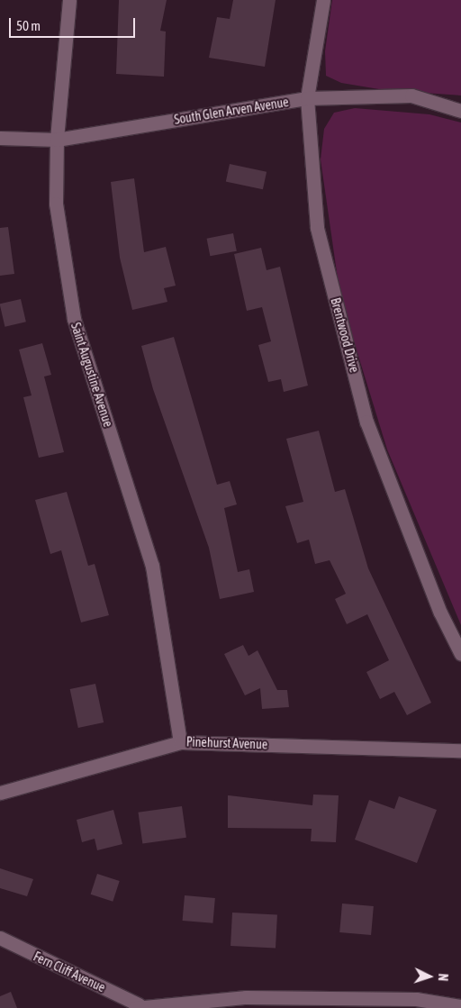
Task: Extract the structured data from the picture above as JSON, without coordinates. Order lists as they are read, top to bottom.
{
  "streets": {
    "street": [
      "South Glen Arven Avenue",
      "Brentwood Drive",
      "Saint Augustine Avenue",
      "Pinehurst Avenue",
      "Fern Cliff Avenue"
    ]
  },
  "crossings": [
    ["South Glen Arven Avenue", "Brentwood Drive"],
    ["South Glen Arven Avenue", "Saint Augustine Avenue"],
    ["Saint Augustine Avenue", "Pinehurst Avenue"]
  ],
  "scale_bar": "50 m",
  "north": "right"
}
